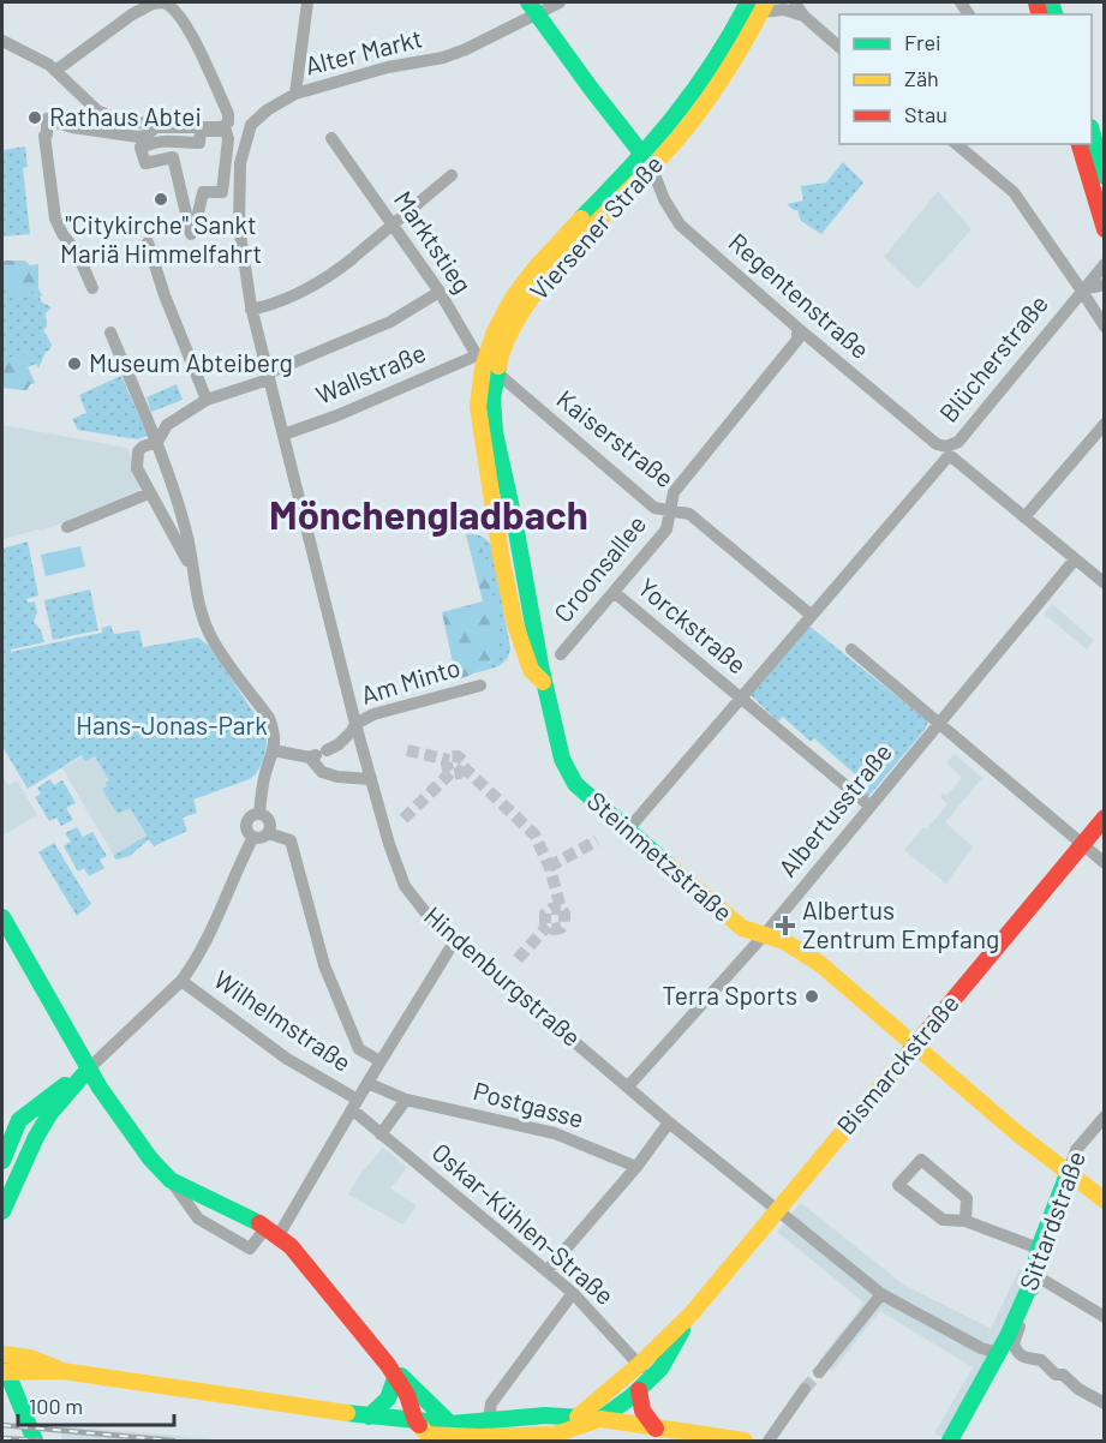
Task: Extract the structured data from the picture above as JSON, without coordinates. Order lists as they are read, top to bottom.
{
  "streets": {
    "main road": [
      "Viersener Straße",
      "Steinmetzstraße",
      "Bismarckstraße",
      "Sittardstraße"
    ],
    "street": [
      "Alter Markt",
      "Marktstieg",
      "Regentenstraße",
      "Blücherstraße",
      "Wallstraße",
      "Kaiserstraße",
      "Croonsallee",
      "Yorckstraße",
      "Am Minto",
      "Albertusstraße",
      "Hindenburgstraße",
      "Wilhelmstraße",
      "Postgasse",
      "Oskar-Kühlen-Straße"
    ]
  },
  "crossings": [
    ["Alter Markt", "Hindenburgstraße"],
    ["Viersener Straße", "Marktstieg"],
    ["Viersener Straße", "Regentenstraße"],
    ["Viersener Straße", "Wallstraße"],
    ["Viersener Straße", "Kaiserstraße"],
    ["Viersener Straße", "Steinmetzstraße"],
    ["Marktstieg", "Wallstraße"],
    ["Marktstieg", "Kaiserstraße"],
    ["Regentenstraße", "Blücherstraße"],
    ["Regentenstraße", "Croonsallee"],
    ["Wallstraße", "Hindenburgstraße"],
    ["Kaiserstraße", "Croonsallee"],
    ["Croonsallee", "Yorckstraße"],
    ["Yorckstraße", "Albertusstraße"],
    ["Am Minto", "Hindenburgstraße"],
    ["Albertusstraße", "Steinmetzstraße"],
    ["Albertusstraße", "Hindenburgstraße"],
    ["Steinmetzstraße", "Bismarckstraße"],
    ["Steinmetzstraße", "Sittardstraße"],
    ["Hindenburgstraße", "Bismarckstraße"],
    ["Hindenburgstraße", "Sittardstraße"],
    ["Wilhelmstraße", "Oskar-Kühlen-Straße"],
    ["Bismarckstraße", "Oskar-Kühlen-Straße"]
  ],
  "districts": ["Mönchengladbach"],
  "parks": ["Hans-Jonas-Park"],
  "places": {
    "other": [
      "Rathaus Abtei",
      "\"Citykirche\" Sankt Mariä Himmelfahrt",
      "Museum Abteiberg",
      "Terra Sports"
    ],
    "health": ["Albertus Zentrum Empfang"]
  },
  "legend": ["Frei", "Zäh", "Stau"],
  "scale_bar": "100 m"
}
